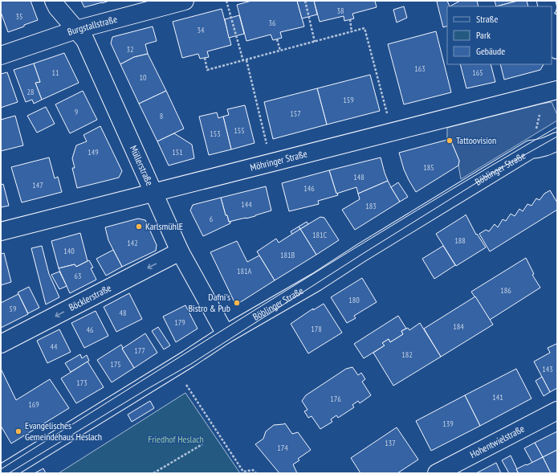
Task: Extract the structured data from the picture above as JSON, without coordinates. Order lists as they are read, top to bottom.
{
  "streets": {
    "street": [
      "Burgstallstraße",
      "Möhringer Straße",
      "Müllerstraße",
      "Böblinger Straße",
      "Böcklerstraße",
      "Hohentwielstraße"
    ]
  },
  "crossings": [
    ["Burgstallstraße", "Müllerstraße"],
    ["Möhringer Straße", "Müllerstraße"],
    ["Müllerstraße", "Böblinger Straße"],
    ["Müllerstraße", "Böcklerstraße"]
  ],
  "one_way": ["Böcklerstraße"],
  "parks": ["Friedhof Heslach"],
  "places": [
    "Tattoovision",
    "KarlsmühlE",
    "Dafni's Bistro & Pub",
    "Evangelisches Gemeindehaus Heslach"
  ],
  "house_numbers": [
    "38",
    "35",
    "36",
    "34",
    "32",
    "163",
    "11",
    "165",
    "10",
    "28",
    "159",
    "9",
    "157",
    "8",
    "155",
    "153",
    "149",
    "151",
    "185",
    "148",
    "147",
    "146",
    "144",
    "183",
    "6",
    "181C",
    "188",
    "142",
    "140",
    "181B",
    "181A",
    "63",
    "186",
    "180",
    "59",
    "48",
    "179",
    "184",
    "178",
    "46",
    "44",
    "177",
    "182",
    "175",
    "143",
    "173",
    "141",
    "176",
    "169",
    "139",
    "137",
    "174"
  ],
  "legend": ["Straße", "Park", "Gebäude"]
}
